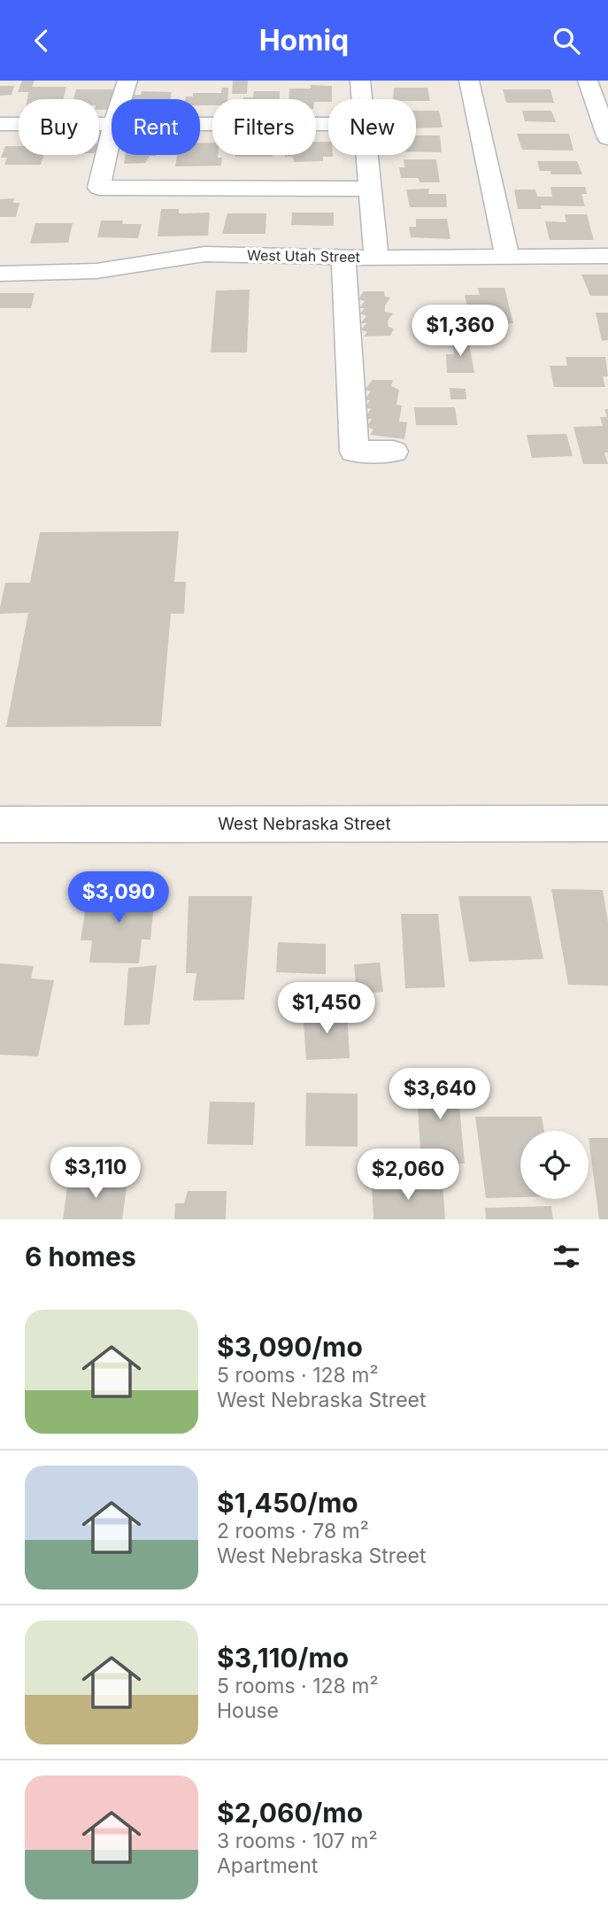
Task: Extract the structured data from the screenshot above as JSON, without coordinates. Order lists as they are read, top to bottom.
{
  "streets": {
    "street": ["West Utah Street", "West Nebraska Street"]
  },
  "page": {
    "header": "Homiq",
    "chip": [
      "Buy",
      "Rent",
      "Filters",
      "New"
    ],
    "price": [
      "$1,360",
      "$3,090",
      "$1,450",
      "$3,640",
      "$3,110",
      "$2,060"
    ],
    "heading": "6 homes",
    "list": [
      {
        "name": "$3,090/mo",
        "note": "5 rooms · 128 m² · West Nebraska Street"
      },
      {
        "name": "$1,450/mo",
        "note": "2 rooms · 78 m² · West Nebraska Street"
      },
      {
        "name": "$3,110/mo",
        "note": "5 rooms · 128 m² · House"
      },
      {
        "name": "$2,060/mo",
        "note": "3 rooms · 107 m² · Apartment"
      }
    ]
  }
}
